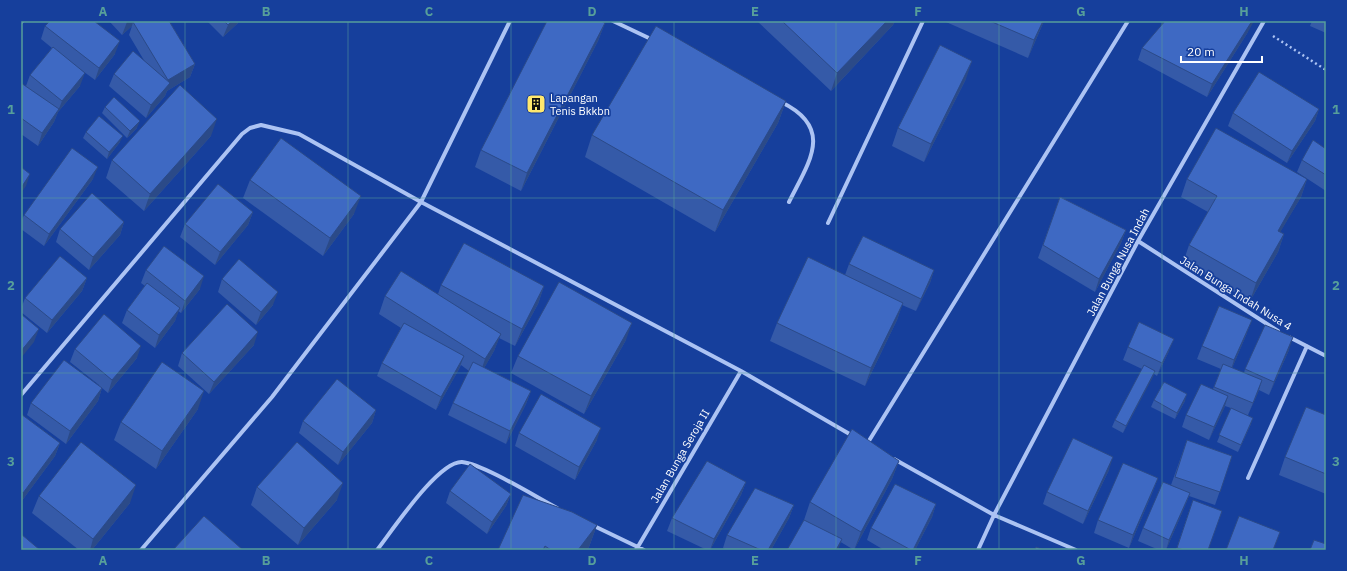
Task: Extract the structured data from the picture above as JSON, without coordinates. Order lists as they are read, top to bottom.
{
  "streets": {
    "street": ["Jalan Bunga Nusa Indah", "Jalan Bunga Indah Nusa 4", "Jalan Bunga Seroja II"]
  },
  "crossings": [
    ["Jalan Bunga Nusa Indah", "Jalan Bunga Indah Nusa 4"]
  ],
  "places": {
    "building": ["Lapangan Tenis Bkkbn"]
  },
  "scale_bar": "20 m",
  "grid": {
    "columns": [
      "A",
      "B",
      "C",
      "D",
      "E",
      "F",
      "G",
      "H"
    ],
    "rows": ["1", "2", "3"]
  }
}
